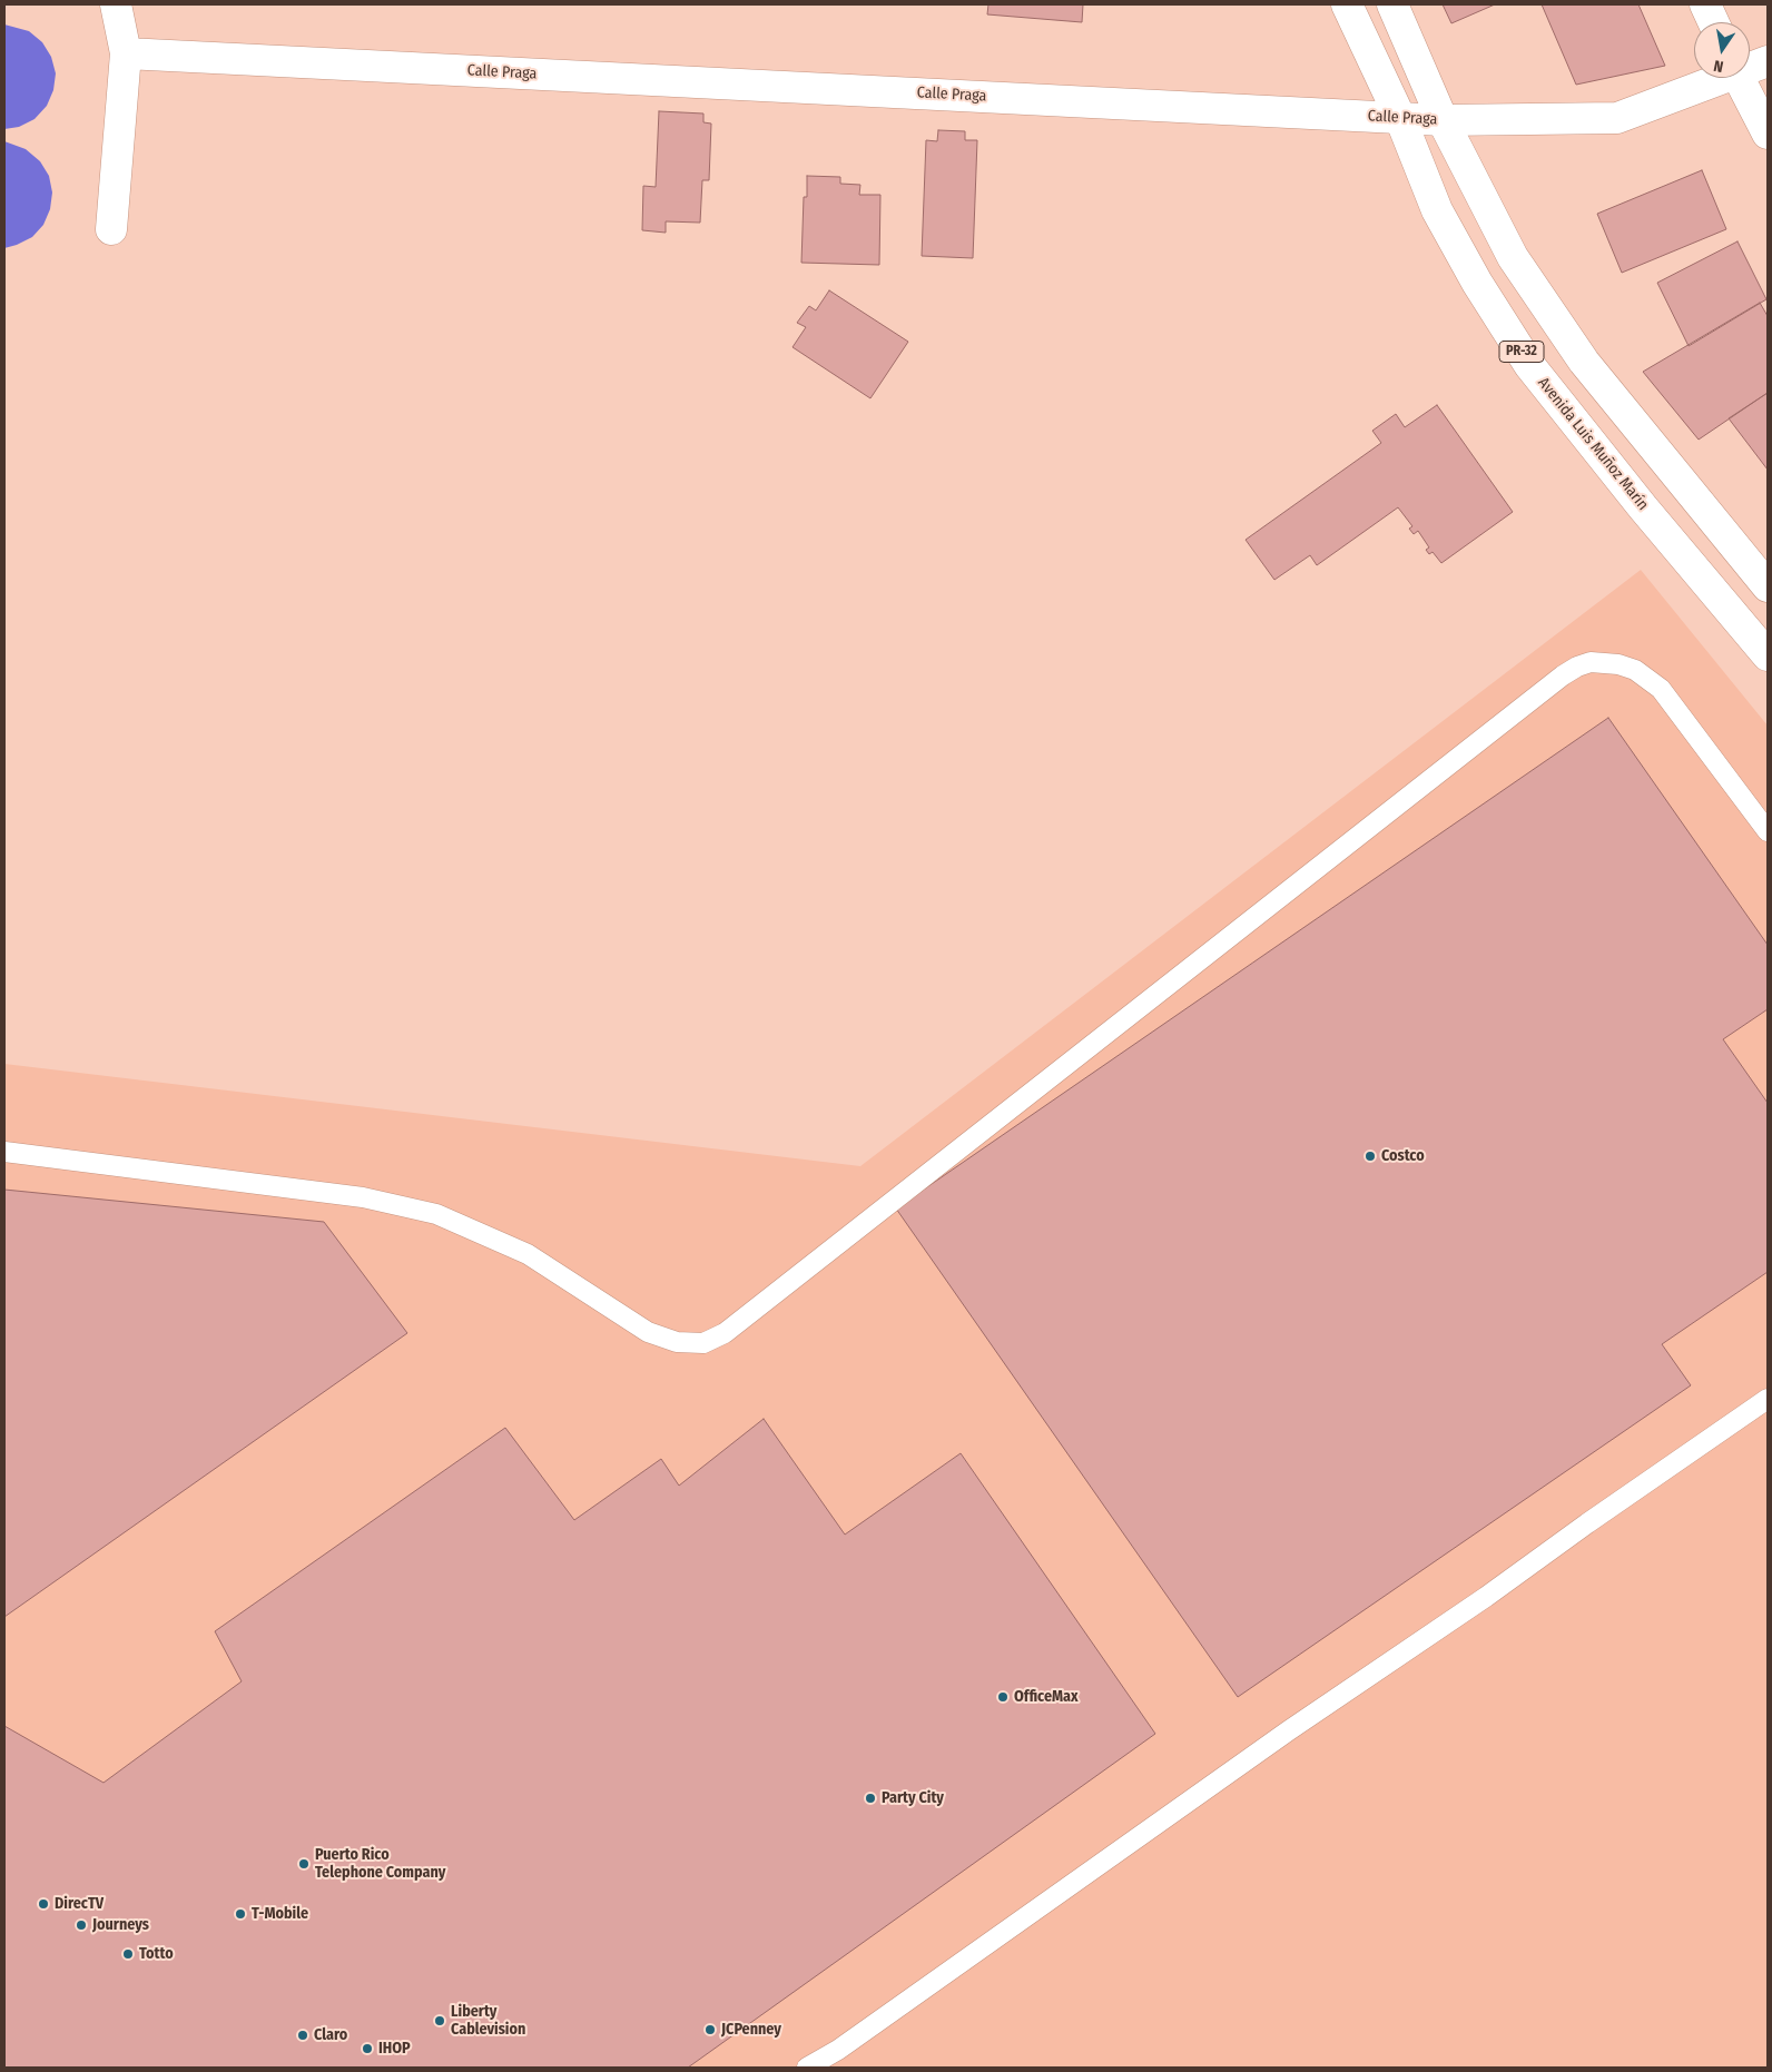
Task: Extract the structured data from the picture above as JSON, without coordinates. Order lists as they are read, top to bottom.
{
  "streets": {
    "street": ["Calle Praga", "PR-32", "Avenida Luis Muñoz Marín"]
  },
  "crossings": [
    ["Calle Praga", "PR-32"],
    ["Calle Praga", "Avenida Luis Muñoz Marín"]
  ],
  "places": [
    "Costco",
    "OfficeMax",
    "Party City",
    "Puerto Rico Telephone Company",
    "DirecTV",
    "T-Mobile",
    "Journeys",
    "Totto",
    "Liberty Cablevision",
    "JCPenney",
    "Claro",
    "IHOP"
  ],
  "north": "bottom"
}
